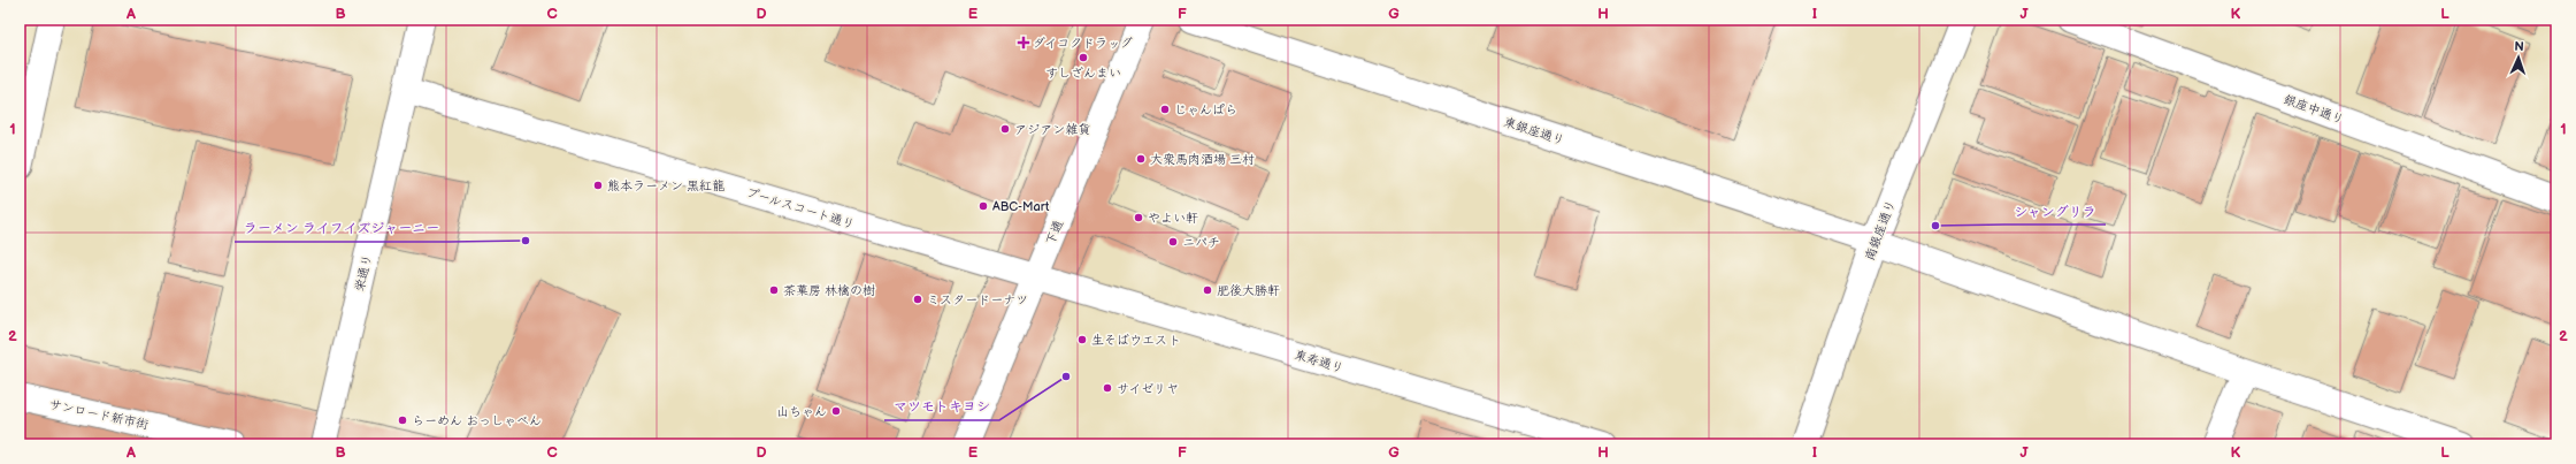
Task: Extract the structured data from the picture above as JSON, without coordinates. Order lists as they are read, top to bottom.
{
  "streets": {
    "street": [
      "銀座中通り",
      "東銀座通り",
      "プールスコート通り",
      "南銀座通り",
      "下通",
      "栄通り",
      "東寿通り",
      "サンロード新市街"
    ]
  },
  "crossings": [
    ["東銀座通り", "南銀座通り"],
    ["プールスコート通り", "下通"],
    ["プールスコート通り", "栄通り"],
    ["プールスコート通り", "東寿通り"],
    ["下通", "東寿通り"]
  ],
  "places": {
    "health": ["ダイコクドラッグ"],
    "other": [
      "すしざんまい",
      "じゃんぱら",
      "アジアン雑貨",
      "大衆馬肉酒場 三村",
      "熊本ラーメン 黒紅龍",
      "ABC-Mart",
      "やよい軒",
      "シャングリラ",
      "ラーメン ライフイズジャーニー",
      "ニパチ",
      "茶菓房 林檎の樹",
      "肥後大勝軒",
      "ミスタードーナツ",
      "生そばウエスト",
      "マツモトキヨシ",
      "サイゼリヤ",
      "山ちゃん",
      "らーめん おっしゃべん"
    ]
  },
  "north": "top",
  "grid": {
    "columns": [
      "A",
      "B",
      "C",
      "D",
      "E",
      "F",
      "G",
      "H",
      "I",
      "J",
      "K",
      "L"
    ],
    "rows": ["1", "2"]
  }
}
